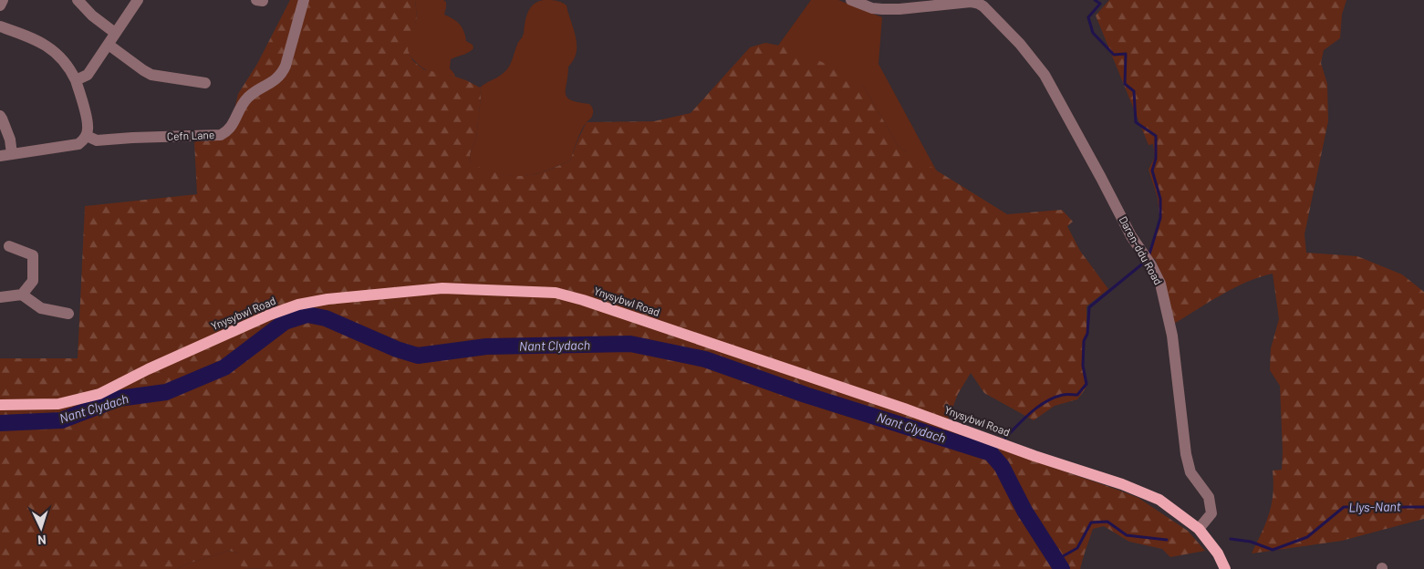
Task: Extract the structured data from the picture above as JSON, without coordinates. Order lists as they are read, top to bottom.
{
  "streets": {
    "main road": ["Ynysybwl Road"],
    "street": ["Cefn Lane", "Daren-ddu Road"]
  },
  "crossings": [
    ["Daren-ddu Road", "Ynysybwl Road"]
  ],
  "water": ["Nant Clydach", "Llys-Nant"],
  "north": "bottom"
}
